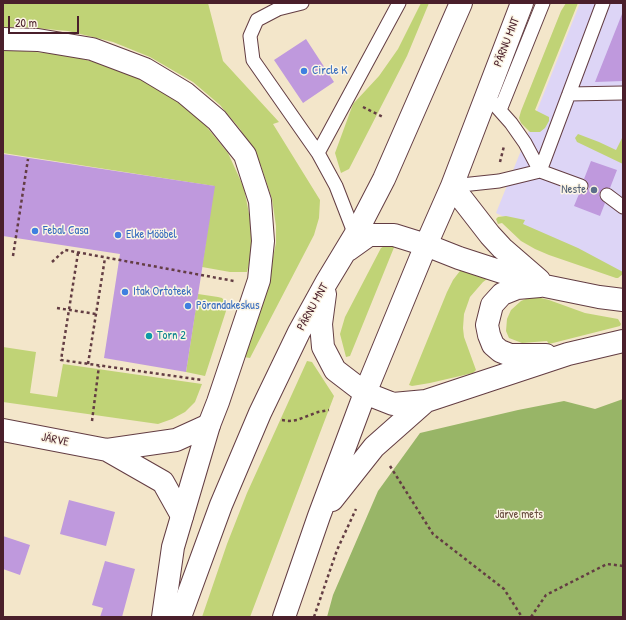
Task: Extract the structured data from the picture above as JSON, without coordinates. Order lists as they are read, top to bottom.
{
  "streets": {
    "main road": ["PÄRNU MNT", "JÄRVE"]
  },
  "parks": ["Järve mets"],
  "places": [
    "Circle K",
    "Neste",
    "Febal Casa",
    "Elke Mööbel",
    "Itak Ortoteek",
    "Põrandakeskus",
    "Torn 2"
  ],
  "scale_bar": "20 m"
}
